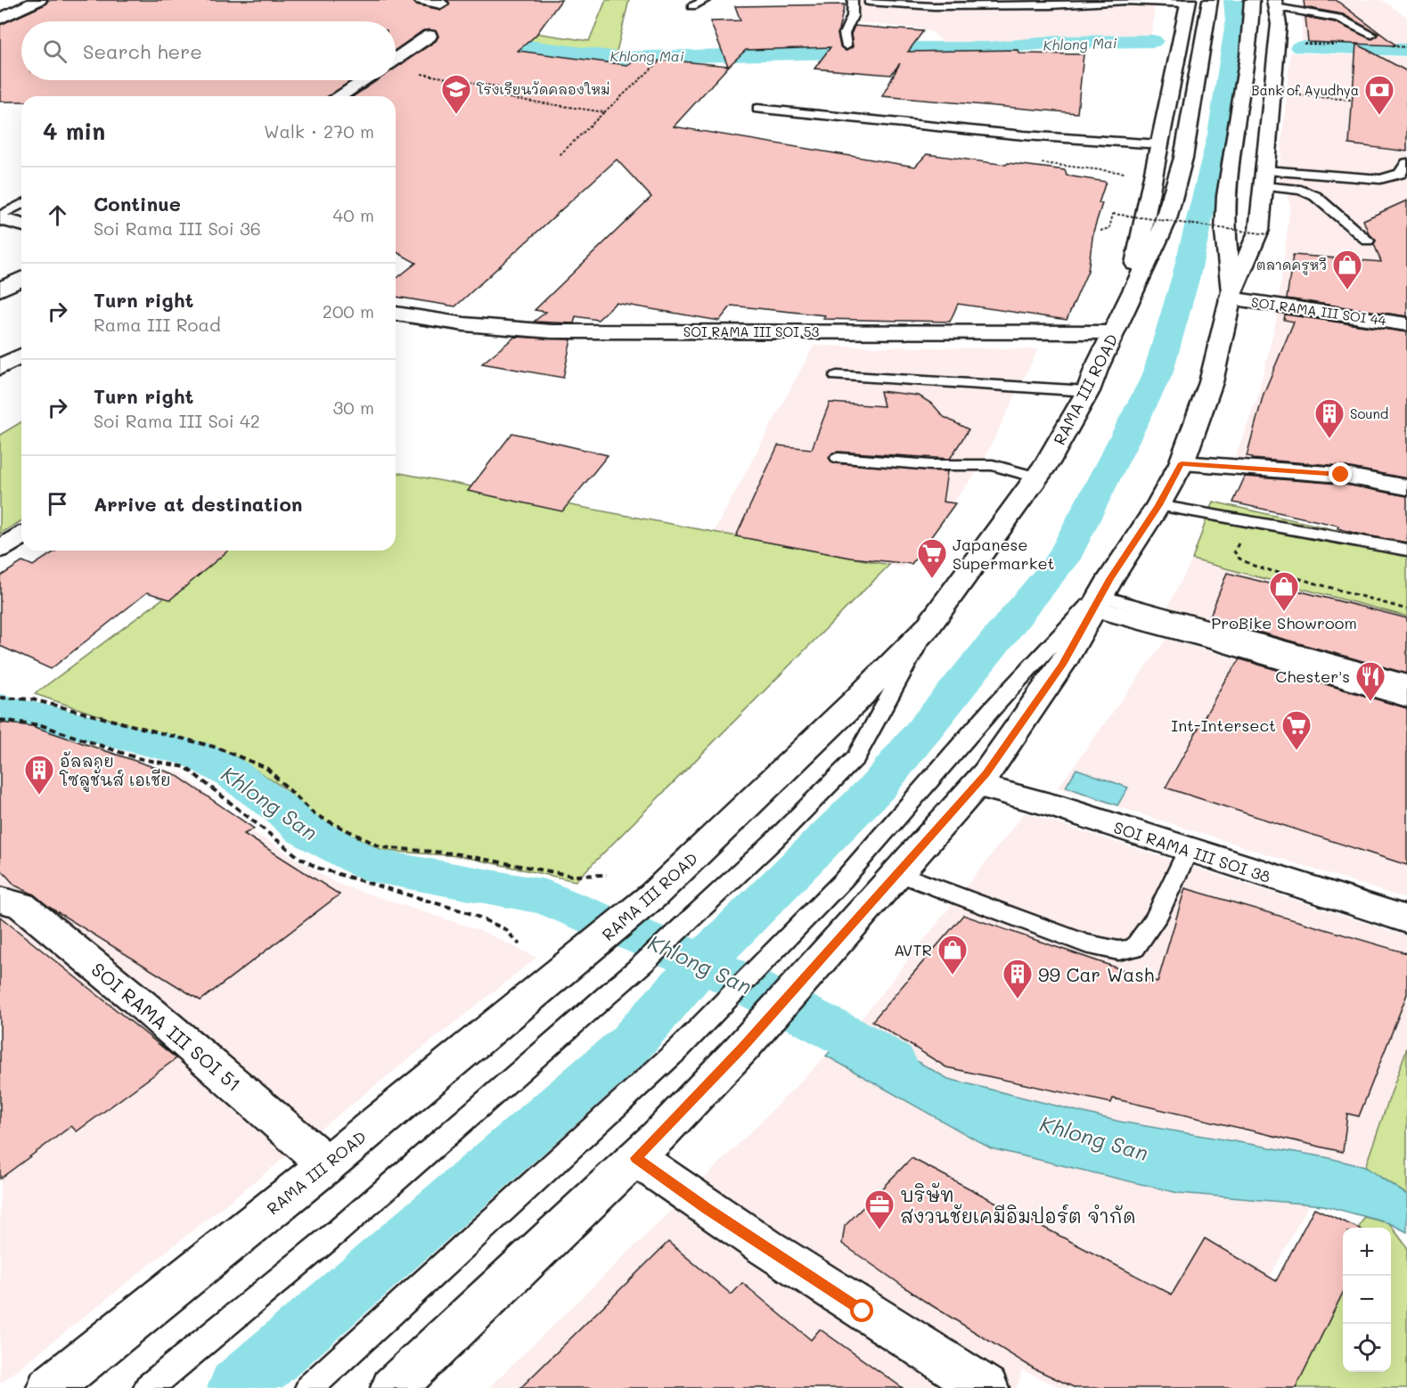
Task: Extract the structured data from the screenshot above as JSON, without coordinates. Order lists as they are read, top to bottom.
{
  "streets": {
    "main road": [
      "SOI RAMA III SOI 44",
      "SOI RAMA III SOI 53",
      "RAMA III ROAD",
      "SOI RAMA III SOI 38",
      "SOI RAMA III SOI 51"
    ]
  },
  "crossings": [
    ["SOI RAMA III SOI 53", "RAMA III ROAD"],
    ["RAMA III ROAD", "SOI RAMA III SOI 51"]
  ],
  "water": ["Khlong Mai", "Khlong San"],
  "places": {
    "school or university": ["โรงเรียนวัดคลองใหม่"],
    "bank": ["Bank of Ayudhya"],
    "shop": ["ตลาดครูหวี", "ProBike Showroom", "AVTR"],
    "building": ["Sound", "อัลลอย โซลูชั่นส์ เอเชีย", "99 Car Wash"],
    "supermarket": ["Japanese Supermarket", "Int-Intersect"],
    "restaurant": ["Chester's"],
    "office": ["บริษัท สงวนชัยเคมีอิมปอร์ต จำกัด"]
  },
  "page": {
    "search": "Search here",
    "heading": ["4 min", "Walk · 270 m"],
    "list": [
      ["Continue", "Soi Rama III Soi 36", "40 m"],
      ["Turn right", "Rama III Road", "200 m"],
      ["Turn right", "Soi Rama III Soi 42", "30 m"],
      "Arrive at destination"
    ],
    "map_buttons": ["+", "−"]
  }
}
